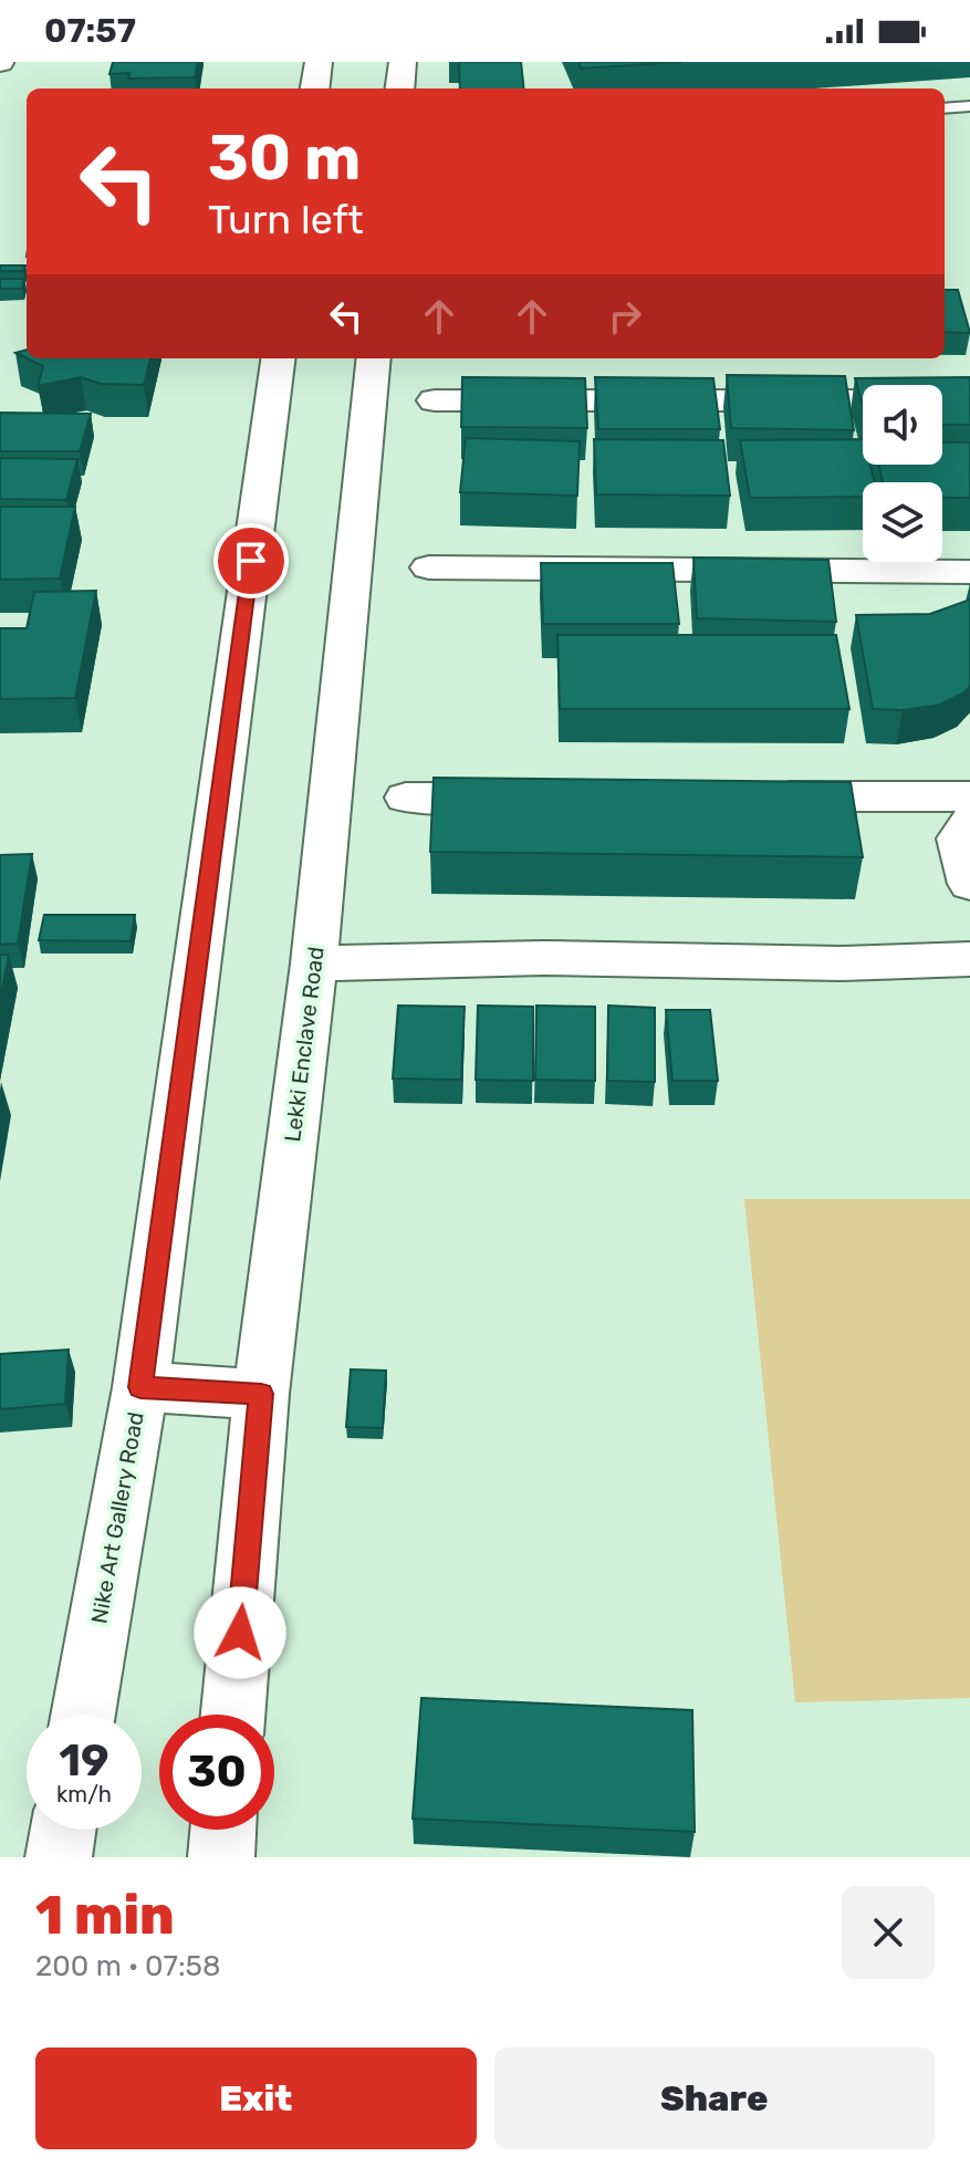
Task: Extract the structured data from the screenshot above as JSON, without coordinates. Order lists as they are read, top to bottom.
{
  "streets": {
    "street": ["Lekki Enclave Road", "Nike Art Gallery Road"]
  },
  "page": {
    "status": "07:57",
    "turn": ["30 m", "Turn left"],
    "speed": "19 km/h",
    "limit": "30",
    "heading": ["1 min", "200 m · 07:58"],
    "buttons": ["Exit", "Share"]
  }
}
